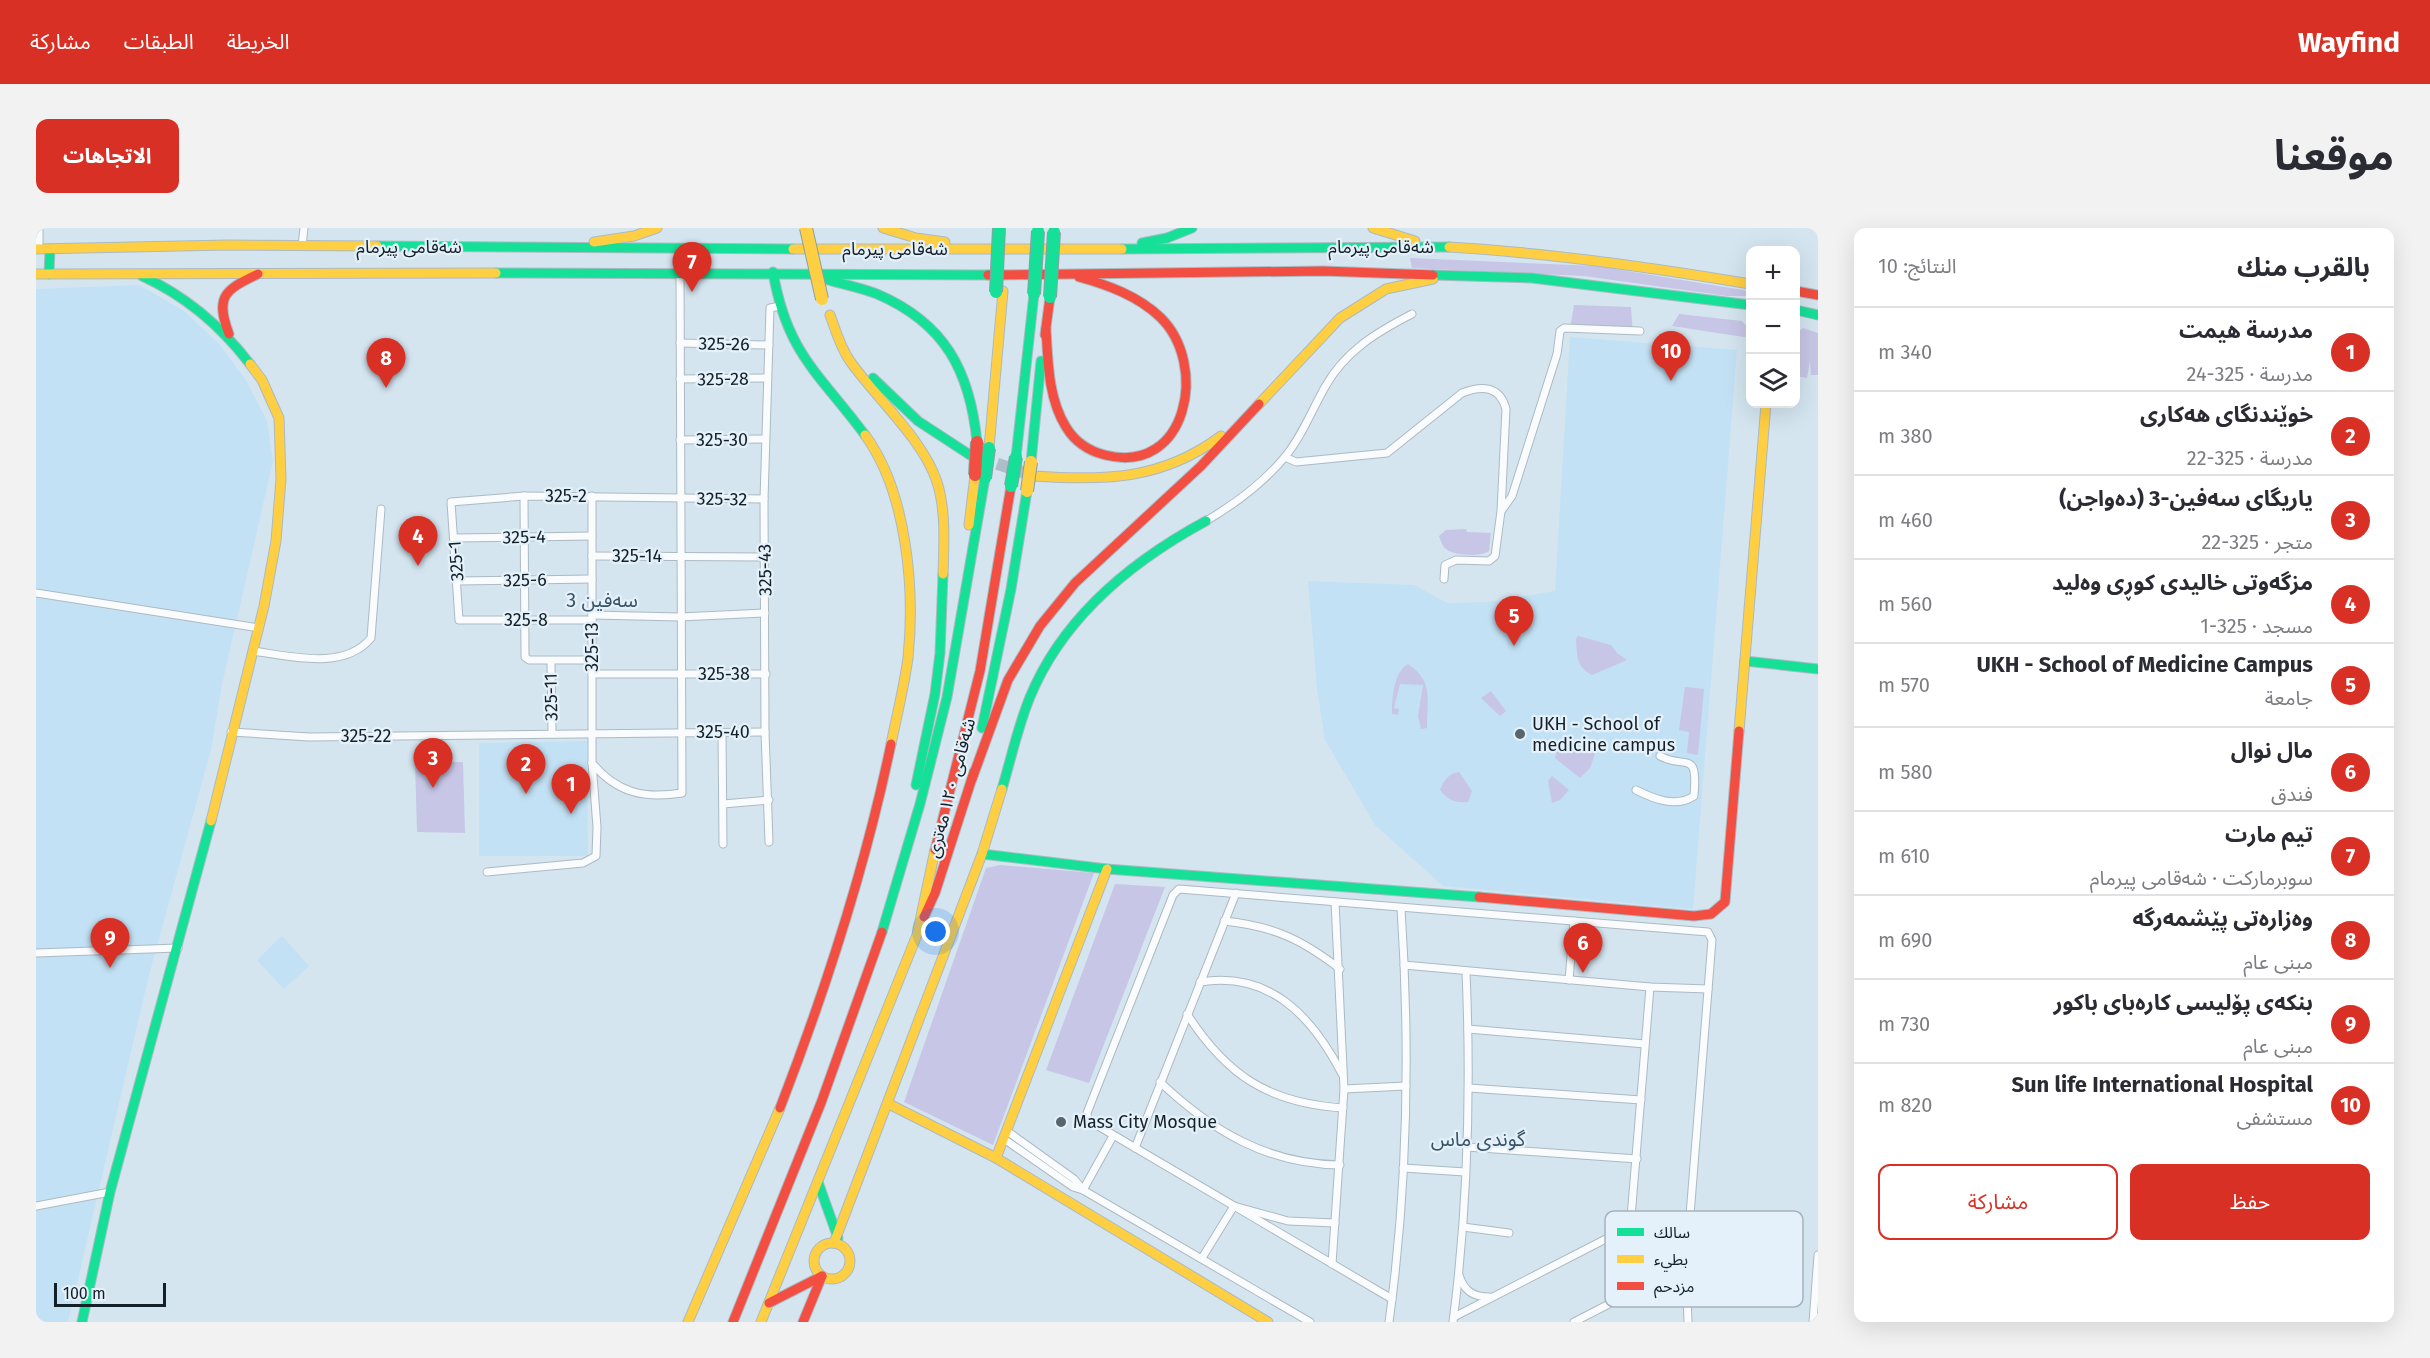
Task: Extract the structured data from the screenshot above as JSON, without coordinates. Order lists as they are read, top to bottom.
{
  "streets": {
    "main road": ["شەقامی پیرمام", "شەقامی ١٢٠ مەتری"],
    "street": [
      "325-26",
      "325-28",
      "325-30",
      "325-2",
      "325-32",
      "325-4",
      "325-14",
      "325-1",
      "325-43",
      "325-6",
      "325-8",
      "325-13",
      "325-38",
      "325-11",
      "325-40",
      "325-22"
    ]
  },
  "crossings": [
    ["325-26", "325-43"],
    ["325-28", "325-43"],
    ["325-30", "325-43"],
    ["325-2", "325-32"],
    ["325-2", "325-1"],
    ["325-2", "325-13"],
    ["325-32", "325-43"],
    ["325-4", "325-1"],
    ["325-4", "325-13"],
    ["325-14", "325-43"],
    ["325-14", "325-13"],
    ["325-1", "325-6"],
    ["325-1", "325-8"],
    ["325-43", "325-8"],
    ["325-43", "325-38"],
    ["325-43", "325-40"],
    ["325-6", "325-13"],
    ["325-8", "325-13"],
    ["325-13", "325-38"],
    ["325-13", "325-22"],
    ["325-11", "325-22"],
    ["325-40", "325-22"]
  ],
  "districts": ["سەفین 3", "گوندی ماس"],
  "places": ["UKH - School of medicine campus", "Mass City Mosque"],
  "legend": ["سالك", "بطيء", "مزدحم"],
  "scale_bar": "100 m",
  "page": {
    "header": "Wayfind",
    "nav": ["الخريطة", "الطبقات", "مشاركة"],
    "title": "موقعنا",
    "buttons": [
      "الاتجاهات",
      ["حفظ", "مشاركة"]
    ],
    "heading": ["بالقرب منك", "النتائج: 10"],
    "pins": [
      "7",
      "10",
      "8",
      "4",
      "5",
      "3",
      "2",
      "1",
      "9",
      "6"
    ],
    "map_buttons": ["+", "−"],
    "list": [
      {
        "mark": "1",
        "name": "مدرسة هيمت",
        "note": "مدرسة · 325-24",
        "value": "340 m"
      },
      {
        "mark": "2",
        "name": "خوێندنگای هەکاری",
        "note": "مدرسة · 325-22",
        "value": "380 m"
      },
      {
        "mark": "3",
        "name": "یاریگای سەفین-3 (دەواجن)",
        "note": "متجر · 325-22",
        "value": "460 m"
      },
      {
        "mark": "4",
        "name": "مزگەوتی خالیدی کوڕی وەلید",
        "note": "مسجد · 325-1",
        "value": "560 m"
      },
      {
        "mark": "5",
        "name": "UKH - School of Medicine Campus",
        "note": "جامعة",
        "value": "570 m"
      },
      {
        "mark": "6",
        "name": "مال نوال",
        "note": "فندق",
        "value": "580 m"
      },
      {
        "mark": "7",
        "name": "تيم مارت",
        "note": "سوبرماركت · شەقامی پیرمام",
        "value": "610 m"
      },
      {
        "mark": "8",
        "name": "وەزارەتی پێشمەرگە",
        "note": "مبنى عام",
        "value": "690 m"
      },
      {
        "mark": "9",
        "name": "بنکەی پۆلیسی کارەبای باکور",
        "note": "مبنى عام",
        "value": "730 m"
      },
      {
        "mark": "10",
        "name": "Sun life International Hospital",
        "note": "مستشفى",
        "value": "820 m"
      }
    ],
    "scale": "100 m"
  }
}
